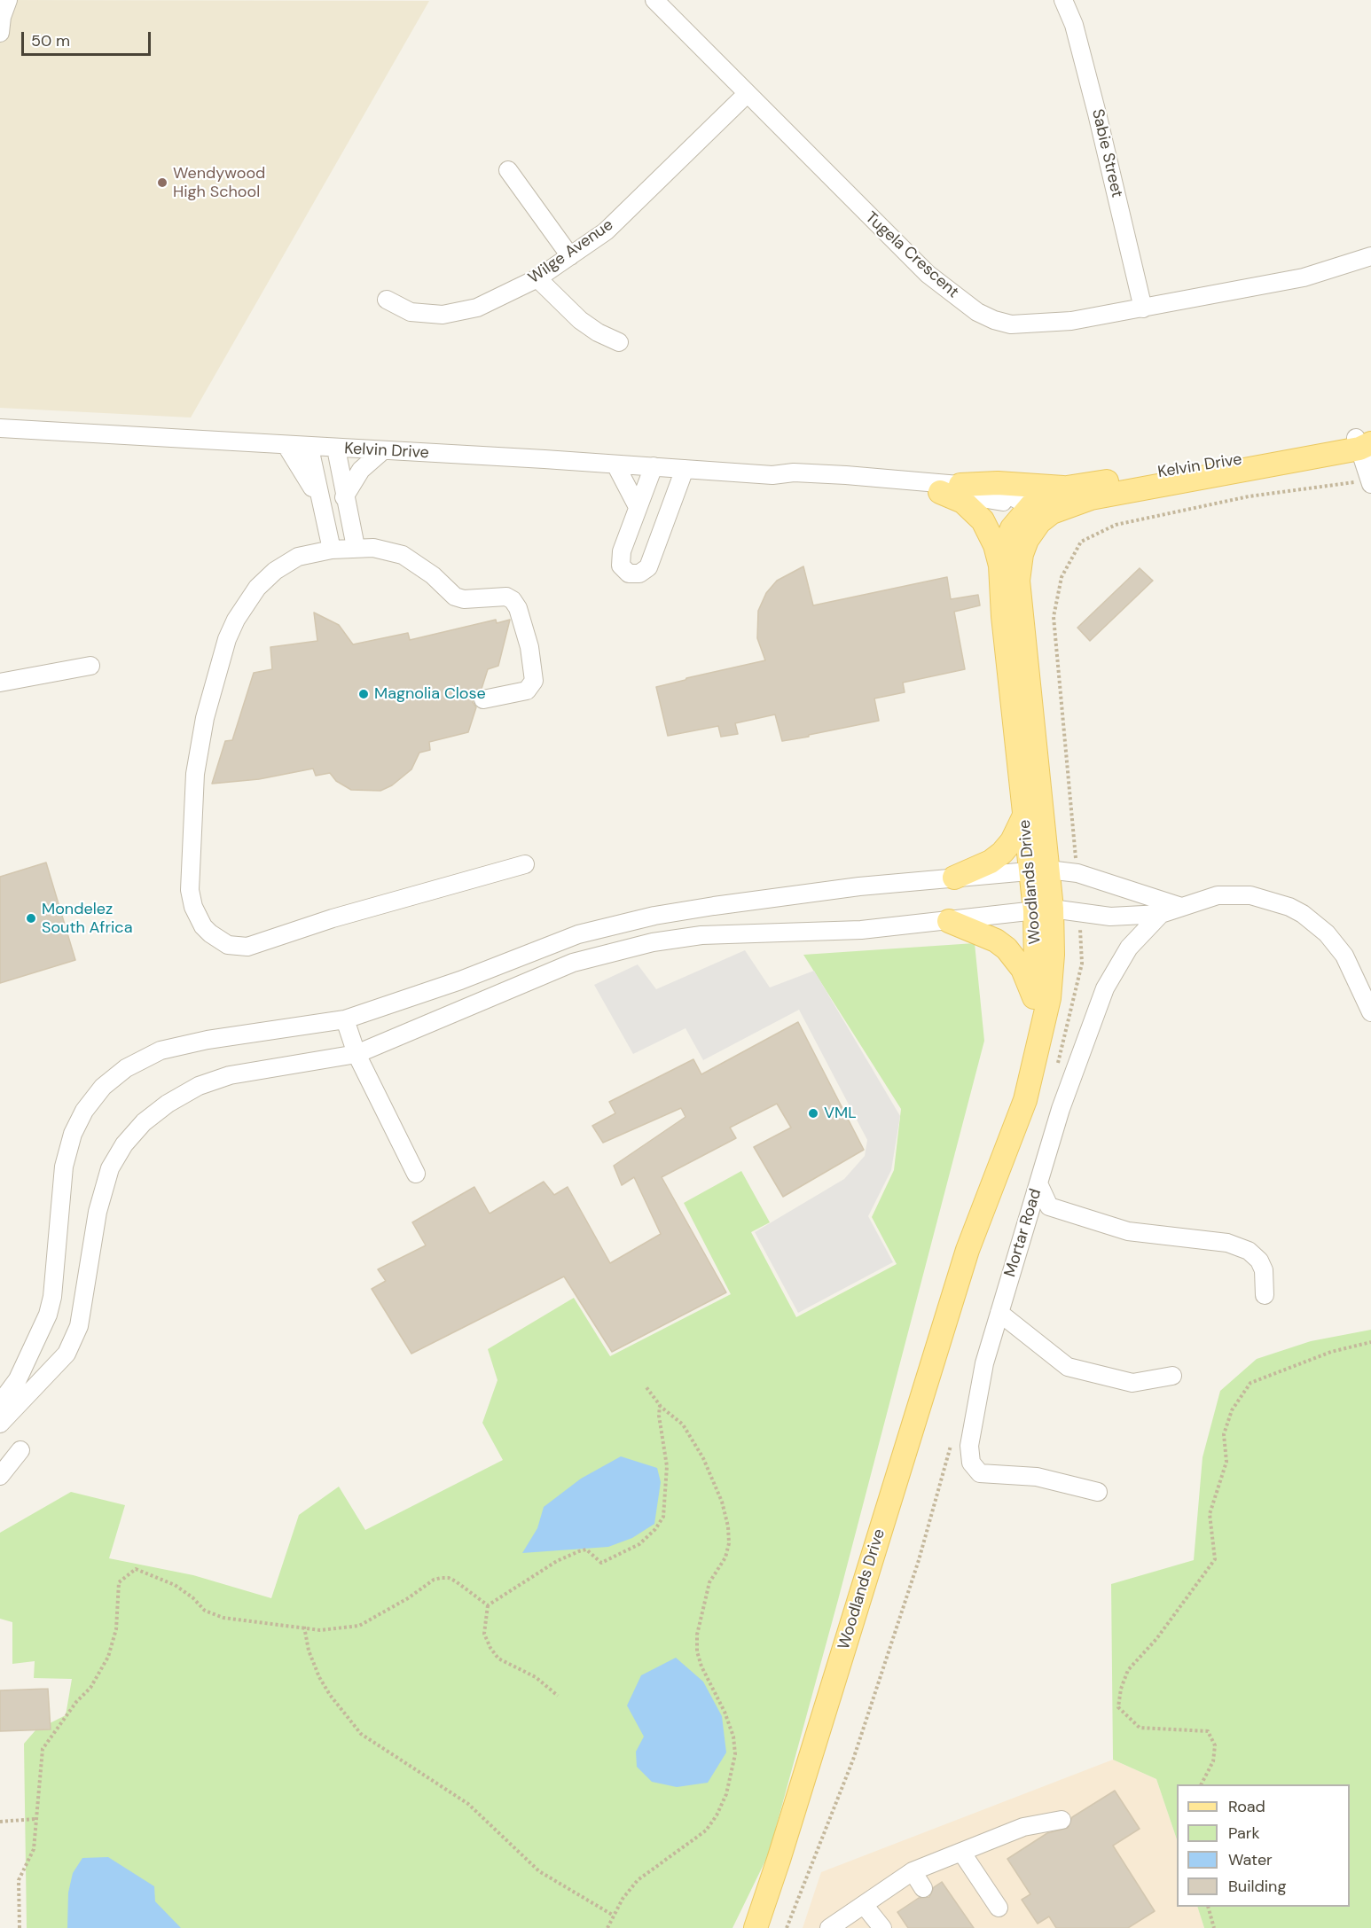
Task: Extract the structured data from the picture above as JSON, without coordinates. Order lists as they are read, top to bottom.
{
  "streets": {
    "main road": ["Kelvin Drive", "Woodlands Drive"],
    "street": [
      "Sabie Street",
      "Wilge Avenue",
      "Tugela Crescent",
      "Mortar Road"
    ]
  },
  "crossings": [
    ["Sabie Street", "Tugela Crescent"],
    ["Wilge Avenue", "Tugela Crescent"],
    ["Kelvin Drive", "Woodlands Drive"]
  ],
  "places": [
    "Wendywood High School",
    "Magnolia Close",
    "Mondelez South Africa",
    "VML"
  ],
  "legend": [
    "Road",
    "Park",
    "Water",
    "Building"
  ],
  "scale_bar": "50 m"
}
